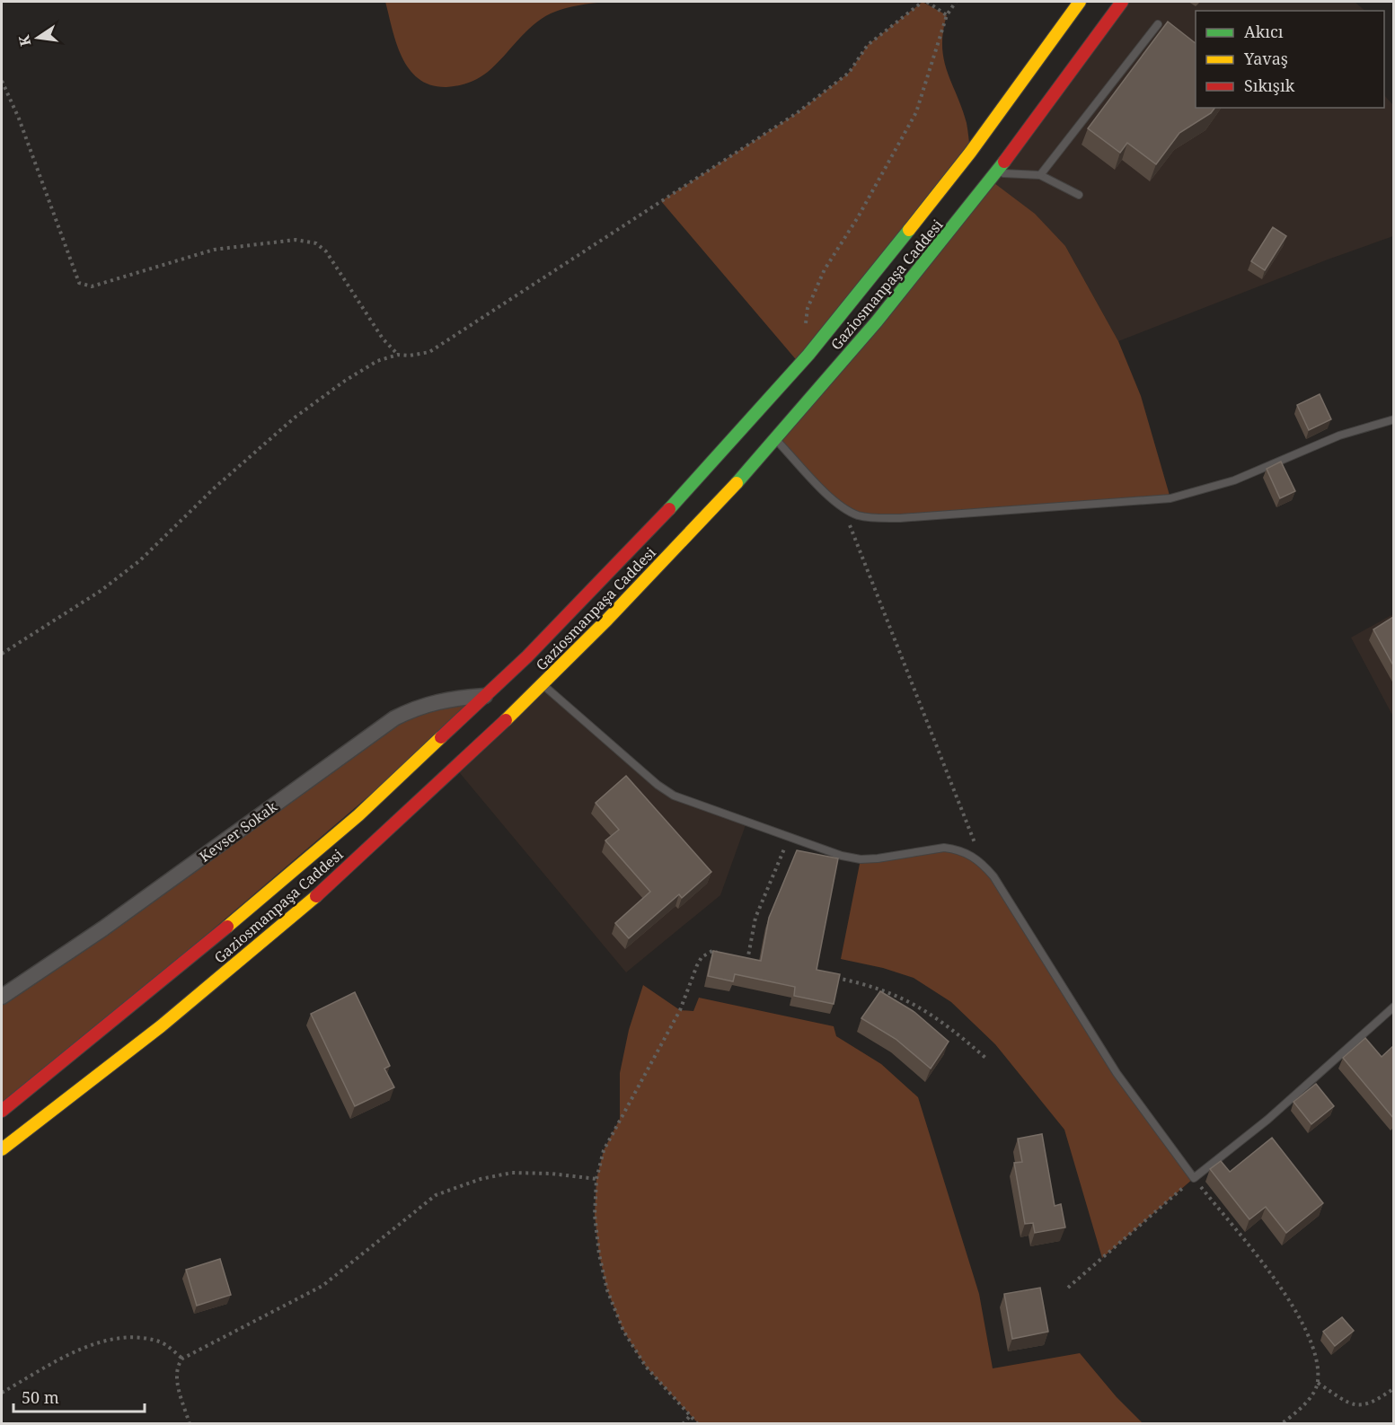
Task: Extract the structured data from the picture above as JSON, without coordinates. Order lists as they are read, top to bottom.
{
  "streets": {
    "highway": ["Gaziosmanpaşa Caddesi"],
    "street": ["Kevser Sokak"]
  },
  "crossings": [
    ["Gaziosmanpaşa Caddesi", "Kevser Sokak"]
  ],
  "legend": ["Akıcı", "Yavaş", "Sıkışık"],
  "scale_bar": "50 m",
  "north": "left"
}
